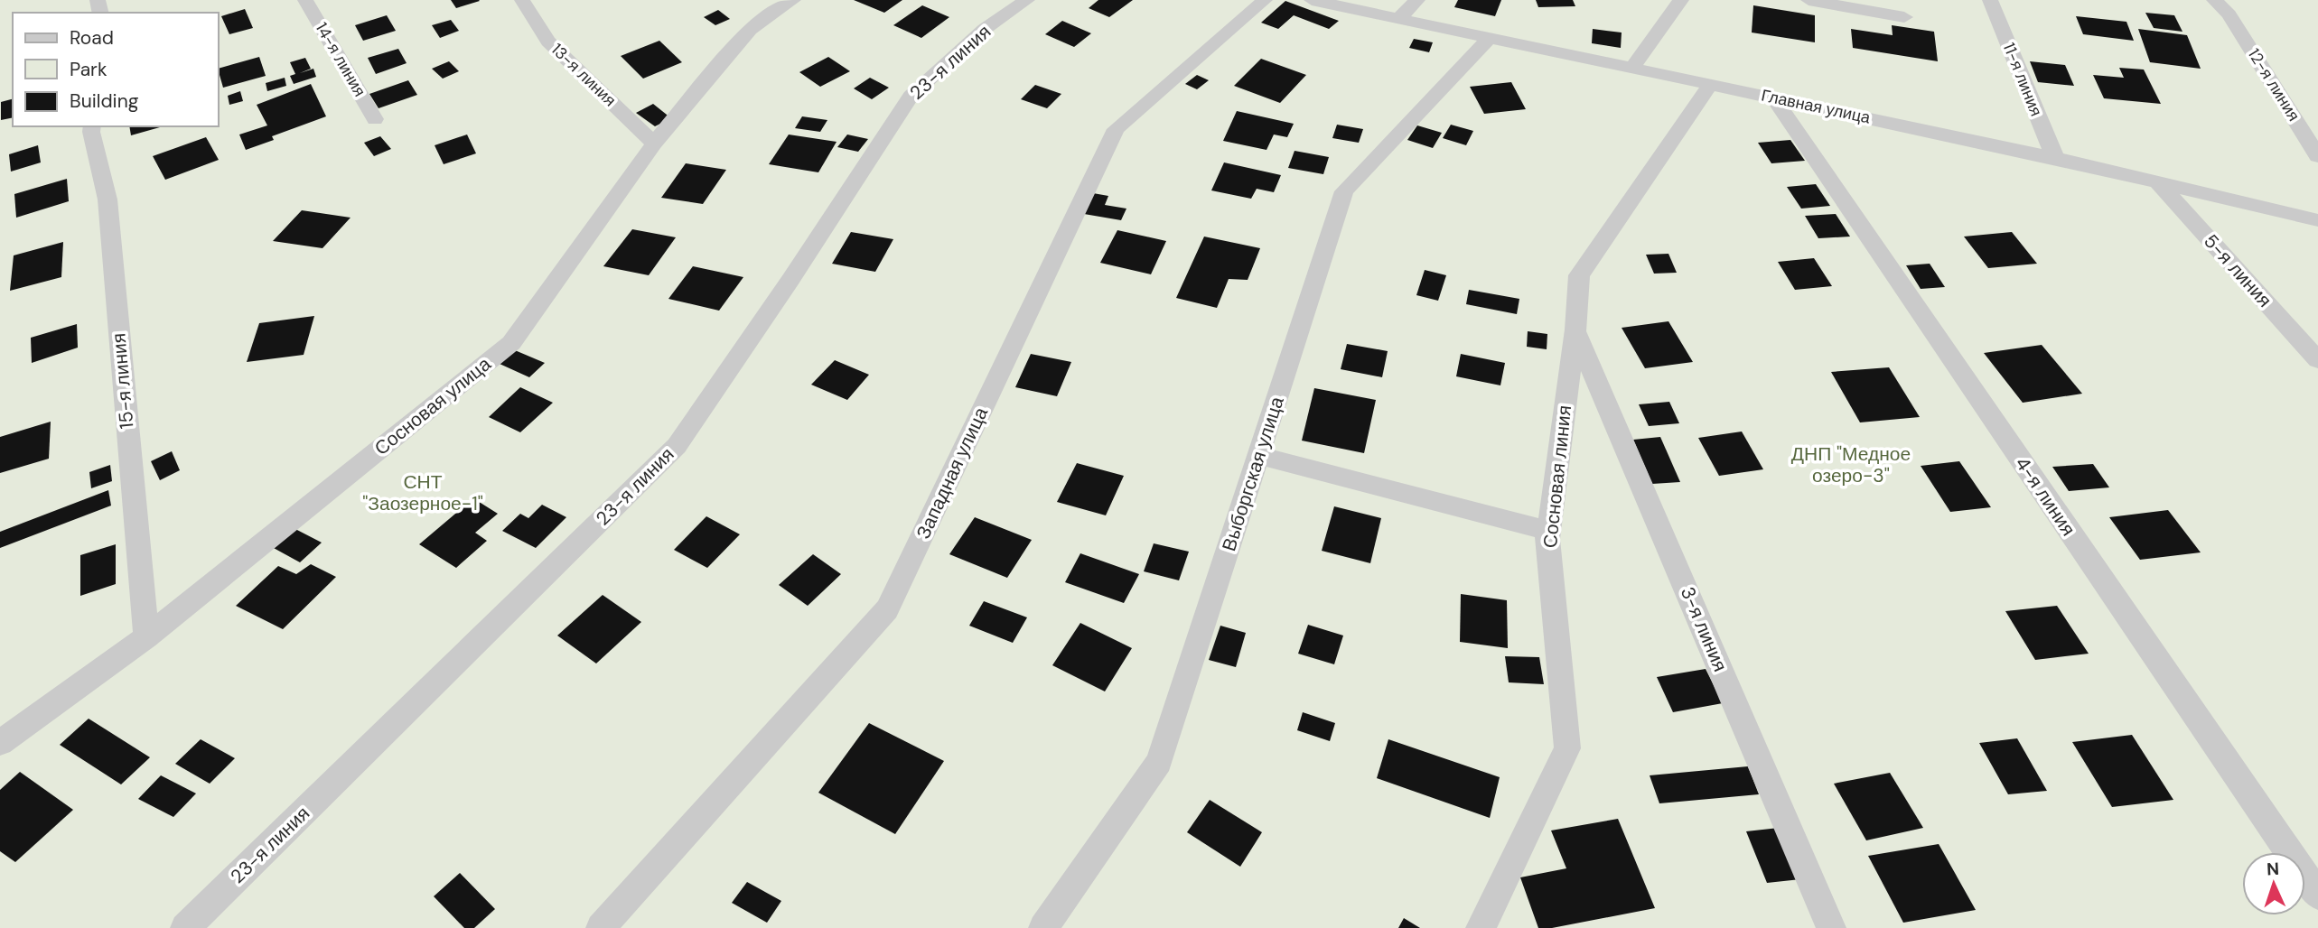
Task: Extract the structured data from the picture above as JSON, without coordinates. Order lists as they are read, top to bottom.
{
  "streets": {
    "street": [
      "14-я линия",
      "23-я линия",
      "13-я линия",
      "11-я линия",
      "12-я линия",
      "Главная улица",
      "5-я линия",
      "15-я линия",
      "Сосновая улица",
      "Западная улица",
      "Выборгская улица",
      "Сосновая линия",
      "4-я линия",
      "3-я линия"
    ]
  },
  "crossings": [
    ["13-я линия", "Сосновая улица"],
    ["11-я линия", "Главная улица"],
    ["Главная улица", "5-я линия"],
    ["Главная улица", "Выборгская улица"],
    ["Главная улица", "Сосновая линия"],
    ["Главная улица", "4-я линия"],
    ["15-я линия", "Сосновая улица"],
    ["Сосновая линия", "3-я линия"]
  ],
  "parks": ["ДНП \"Медное озеро-3\"", "СНТ \"Заозерное-1\""],
  "legend": ["Road", "Park", "Building"],
  "north": "top"
}
